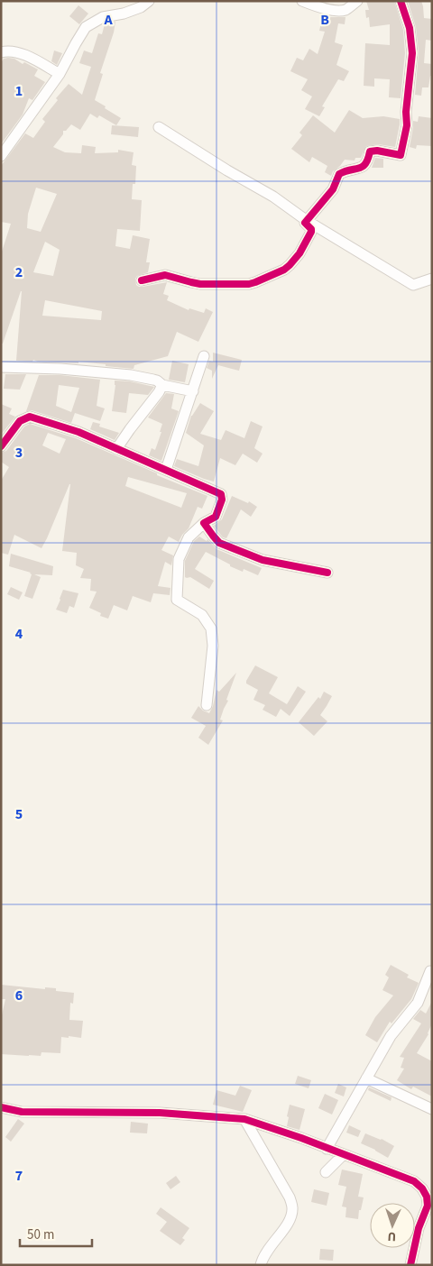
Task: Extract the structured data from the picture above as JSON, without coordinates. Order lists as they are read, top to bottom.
{
  "scale_bar": "50 m",
  "north": "bottom",
  "grid": {
    "columns": ["A", "B"],
    "rows": [
      "1",
      "2",
      "3",
      "4",
      "5",
      "6",
      "7"
    ]
  }
}
